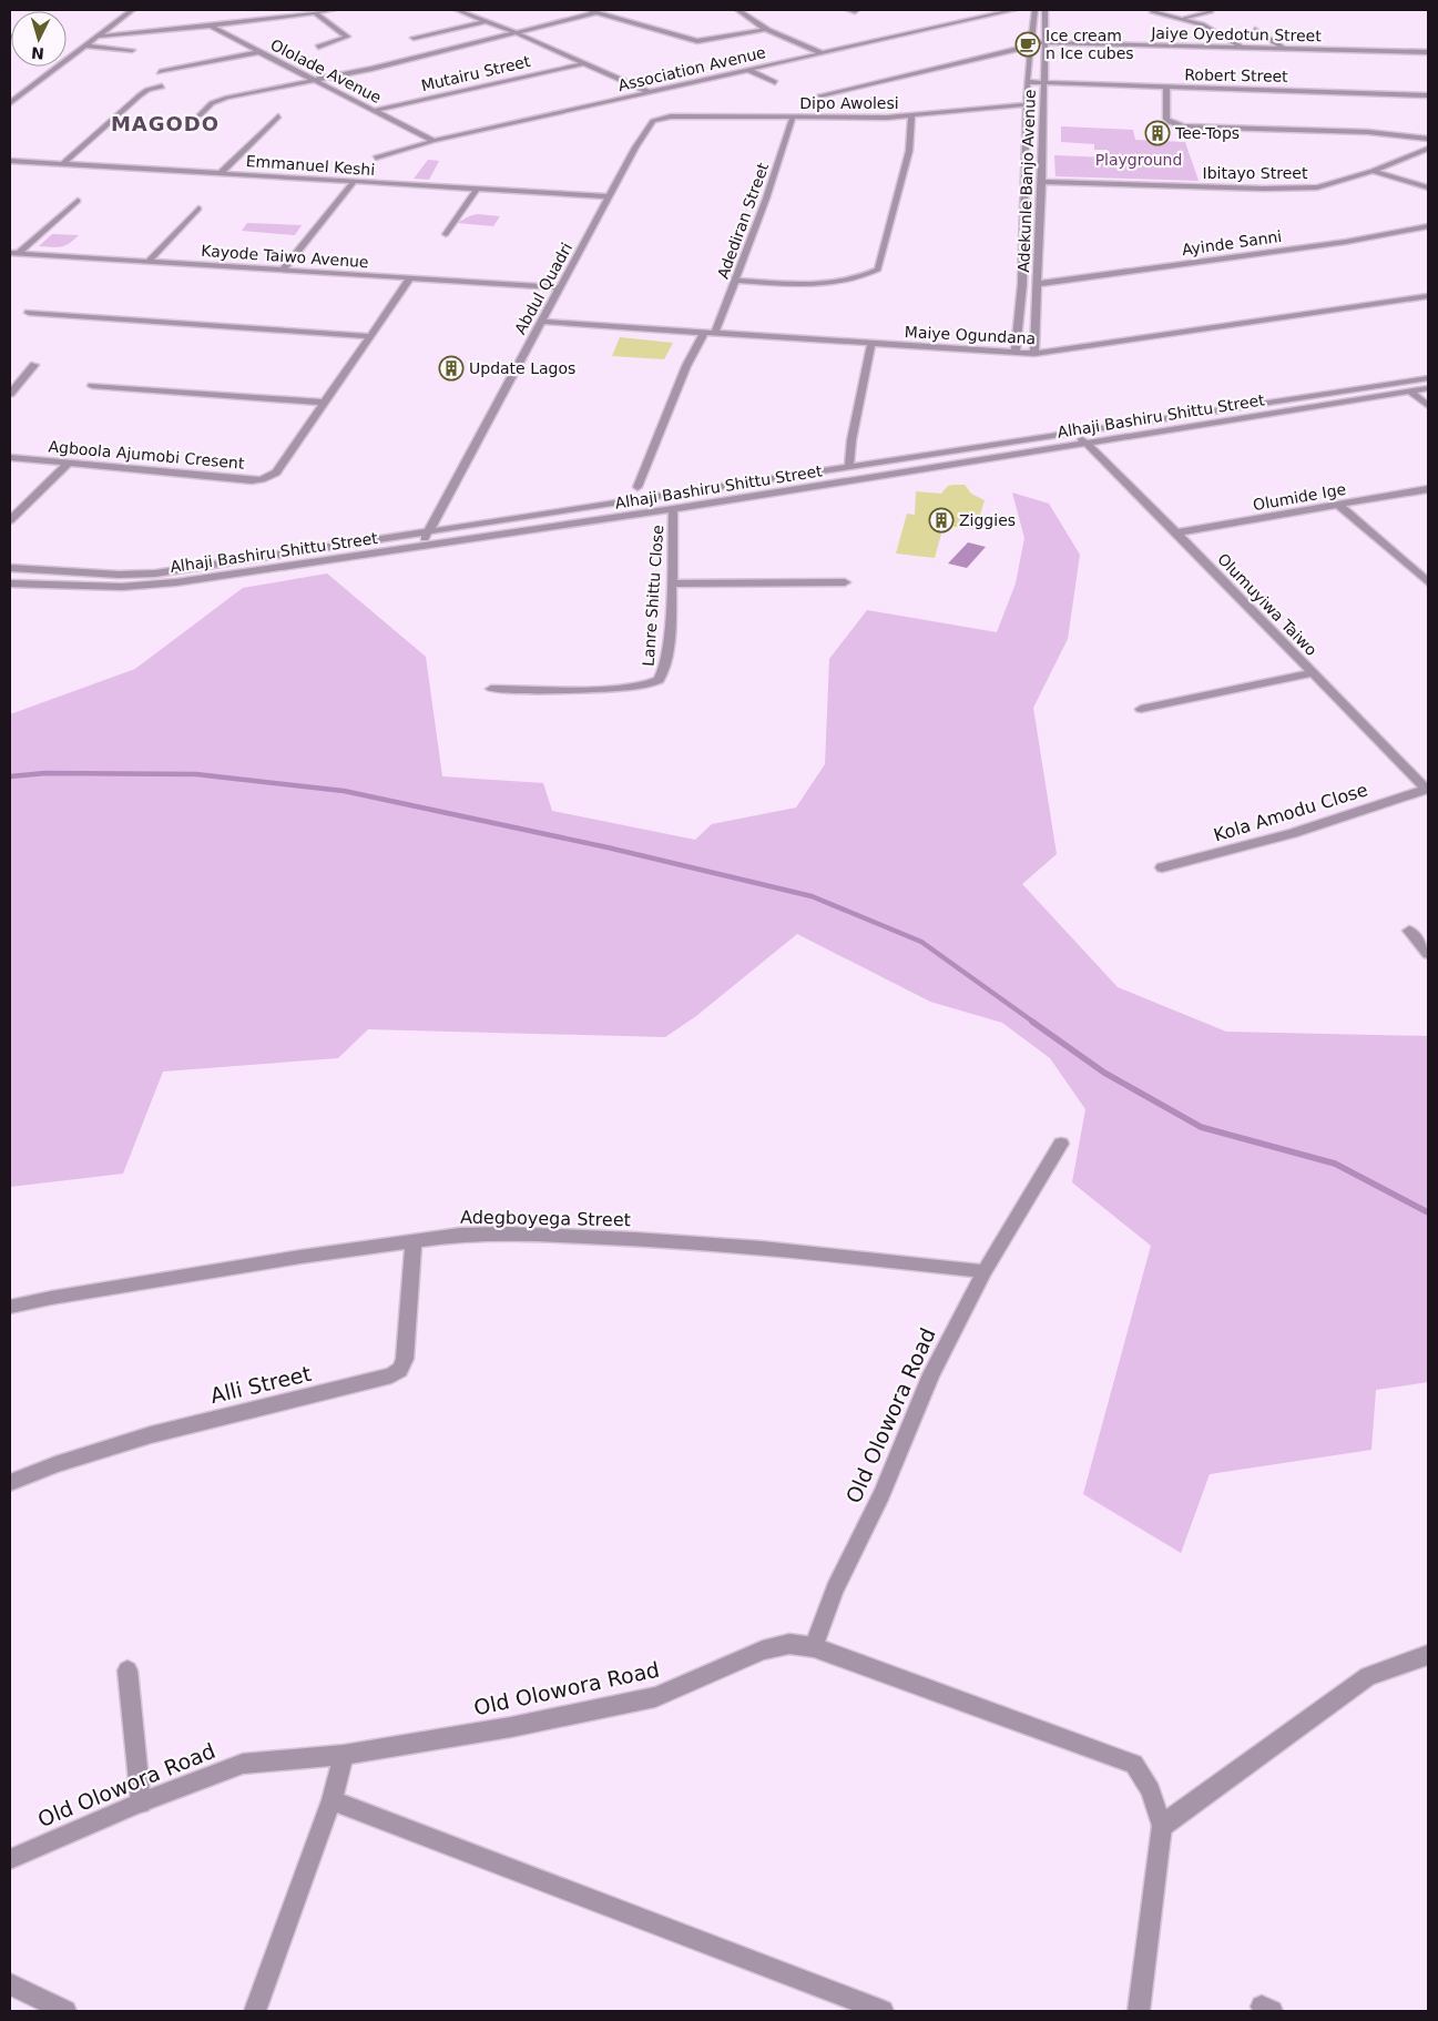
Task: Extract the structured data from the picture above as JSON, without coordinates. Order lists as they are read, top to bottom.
{
  "streets": {
    "street": [
      "Jaiye Oyedotun Street",
      "Association Avenue",
      "Ololade Avenue",
      "Mutairu Street",
      "Robert Street",
      "Dipo Awolesi",
      "Emmanuel Keshi",
      "Ibitayo Street",
      "Adekunle Banjo Avenue",
      "Adediran Street",
      "Ayinde Sanni",
      "Kayode Taiwo Avenue",
      "Abdul Quadri",
      "Maiye Ogundana",
      "Alhaji Bashiru Shittu Street",
      "Agboola Ajumobi Cresent",
      "Olumide Ige",
      "Lanre Shittu Close",
      "Olumuyiwa Taiwo",
      "Kola Amodu Close",
      "Adegboyega Street",
      "Alli Street",
      "Old Olowora Road"
    ]
  },
  "crossings": [
    ["Jaiye Oyedotun Street", "Adekunle Banjo Avenue"],
    ["Association Avenue", "Ololade Avenue"],
    ["Ololade Avenue", "Mutairu Street"],
    ["Robert Street", "Adekunle Banjo Avenue"],
    ["Dipo Awolesi", "Adekunle Banjo Avenue"],
    ["Dipo Awolesi", "Adediran Street"],
    ["Dipo Awolesi", "Abdul Quadri"],
    ["Emmanuel Keshi", "Abdul Quadri"],
    ["Ibitayo Street", "Adekunle Banjo Avenue"],
    ["Adekunle Banjo Avenue", "Ayinde Sanni"],
    ["Adekunle Banjo Avenue", "Maiye Ogundana"],
    ["Adediran Street", "Maiye Ogundana"],
    ["Kayode Taiwo Avenue", "Abdul Quadri"],
    ["Kayode Taiwo Avenue", "Agboola Ajumobi Cresent"],
    ["Abdul Quadri", "Maiye Ogundana"],
    ["Abdul Quadri", "Alhaji Bashiru Shittu Street"],
    ["Alhaji Bashiru Shittu Street", "Lanre Shittu Close"],
    ["Alhaji Bashiru Shittu Street", "Olumuyiwa Taiwo"],
    ["Olumide Ige", "Olumuyiwa Taiwo"],
    ["Olumuyiwa Taiwo", "Kola Amodu Close"],
    ["Adegboyega Street", "Alli Street"],
    ["Adegboyega Street", "Old Olowora Road"]
  ],
  "districts": ["MAGODO"],
  "parks": ["Playground"],
  "places": {
    "cafe": ["Ice cream n Ice cubes"],
    "building": ["Tee-Tops", "Update Lagos", "Ziggies"]
  },
  "north": "bottom"
}
